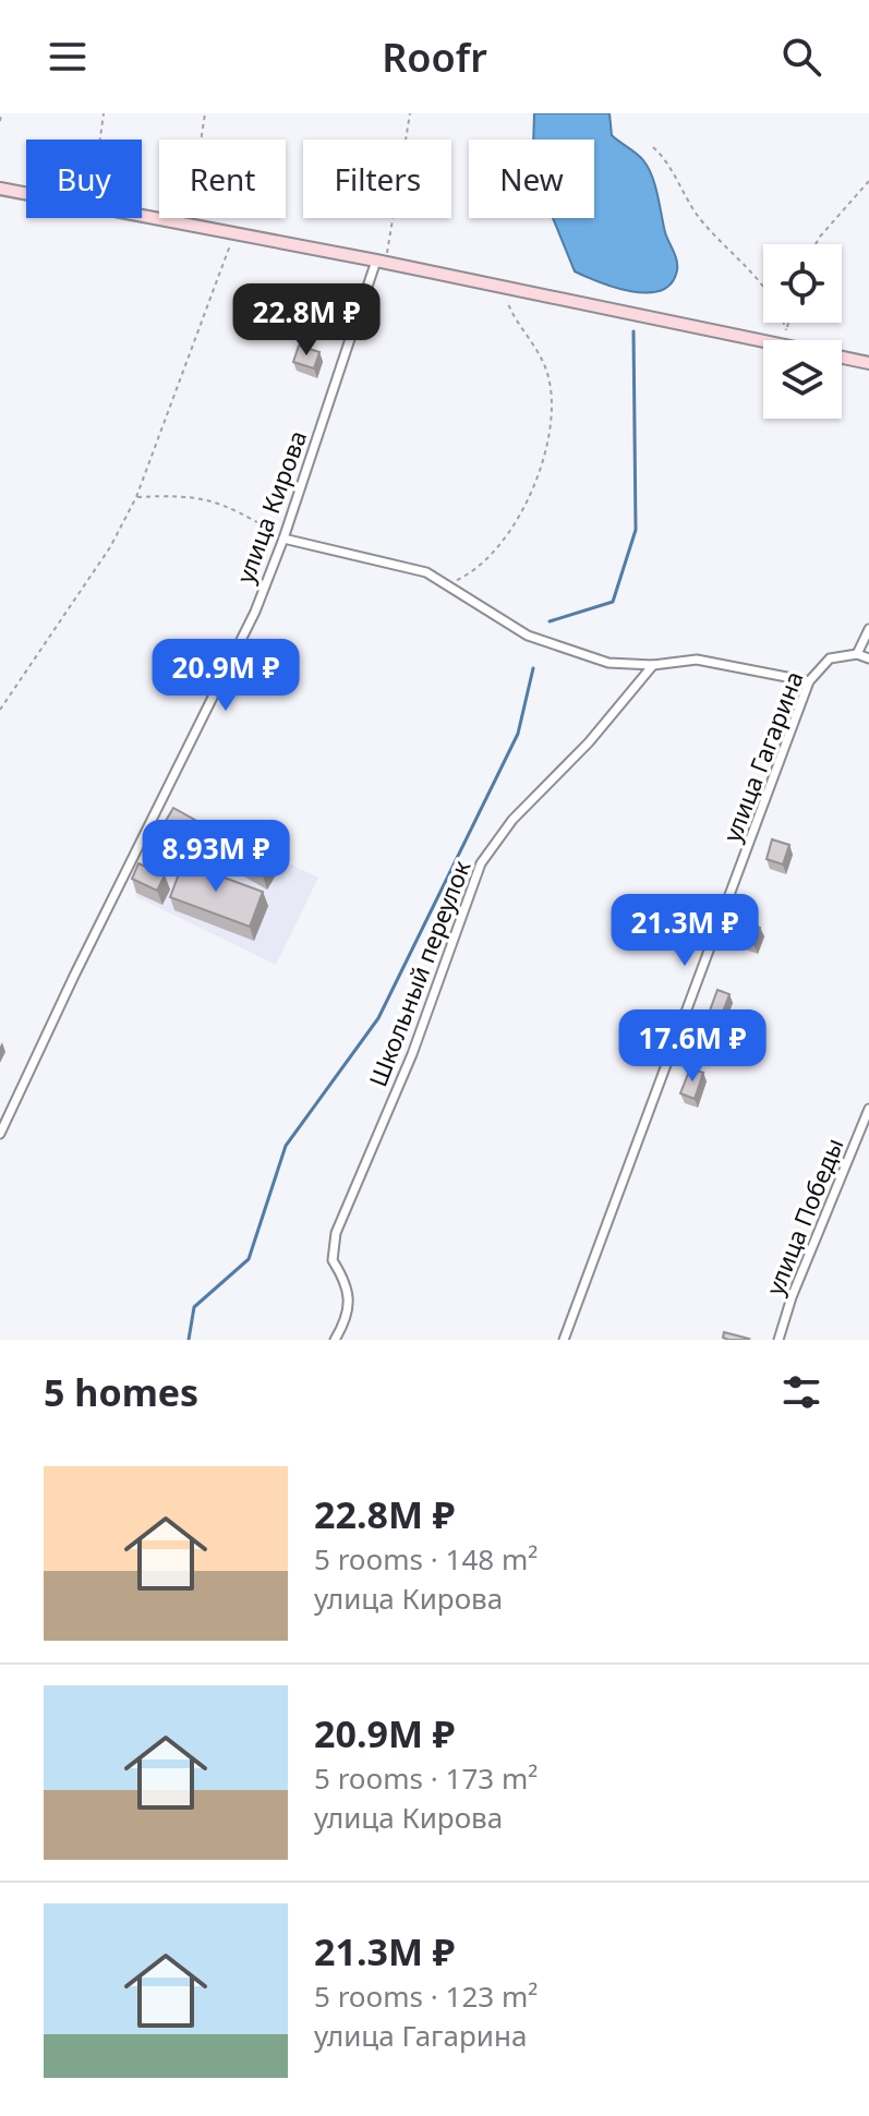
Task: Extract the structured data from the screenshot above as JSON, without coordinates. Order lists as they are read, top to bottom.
{
  "streets": {
    "street": [
      "улица Кирова",
      "улица Гагарина",
      "Школьный переулок",
      "улица Победы"
    ]
  },
  "page": {
    "header": "Roofr",
    "chip": [
      "Buy",
      "Rent",
      "Filters",
      "New"
    ],
    "price": [
      "22.8M ₽",
      "20.9M ₽",
      "8.93M ₽",
      "21.3M ₽",
      "17.6M ₽"
    ],
    "heading": "5 homes",
    "list": [
      {
        "name": "22.8M ₽",
        "note": "5 rooms · 148 m² · улица Кирова"
      },
      {
        "name": "20.9M ₽",
        "note": "5 rooms · 173 m² · улица Кирова"
      },
      {
        "name": "21.3M ₽",
        "note": "5 rooms · 123 m² · улица Гагарина"
      }
    ]
  }
}
